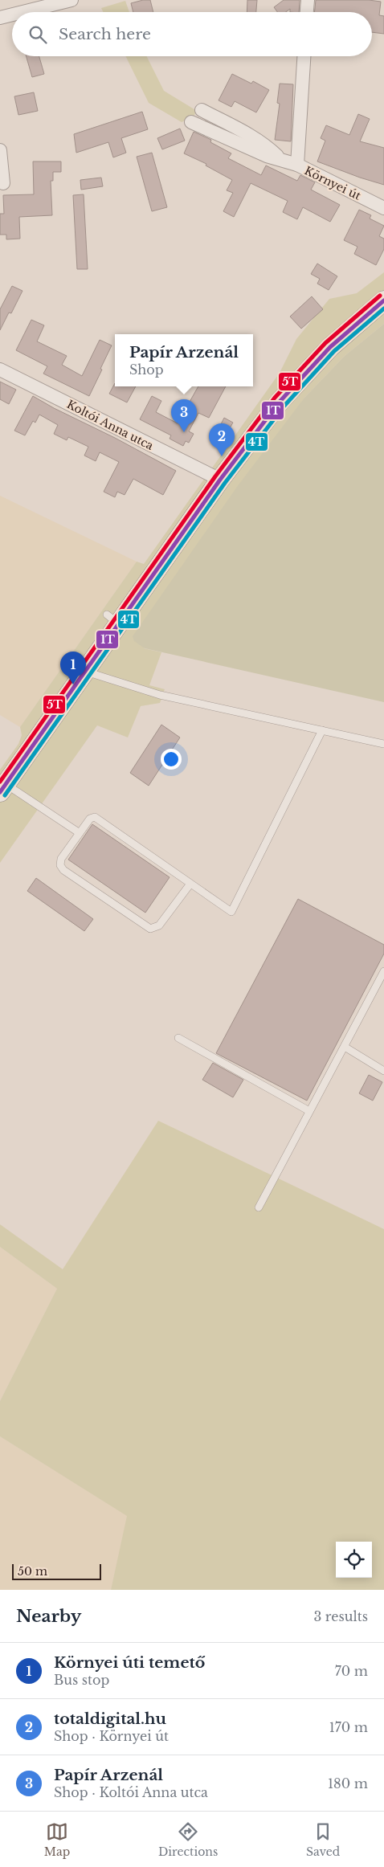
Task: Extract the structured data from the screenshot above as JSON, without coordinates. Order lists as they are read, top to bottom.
{
  "streets": {
    "street": ["Környei út", "Koltói Anna utca"]
  },
  "lines": ["transit line 5T", "transit line 1T", "transit line 4T"],
  "scale_bar": "50 m",
  "page": {
    "search": "Search here",
    "popup": ["Papír Arzenál", "Shop"],
    "pins": ["3", "2", "1"],
    "scale": "50 m",
    "heading": ["Nearby", "3 results"],
    "list": [
      {
        "mark": "1",
        "name": "Környei úti temető",
        "note": "Bus stop",
        "value": "70 m"
      },
      {
        "mark": "2",
        "name": "totaldigital.hu",
        "note": "Shop · Környei út",
        "value": "170 m"
      },
      {
        "mark": "3",
        "name": "Papír Arzenál",
        "note": "Shop · Koltói Anna utca",
        "value": "180 m"
      }
    ],
    "nav": ["Map", "Directions", "Saved"]
  }
}
